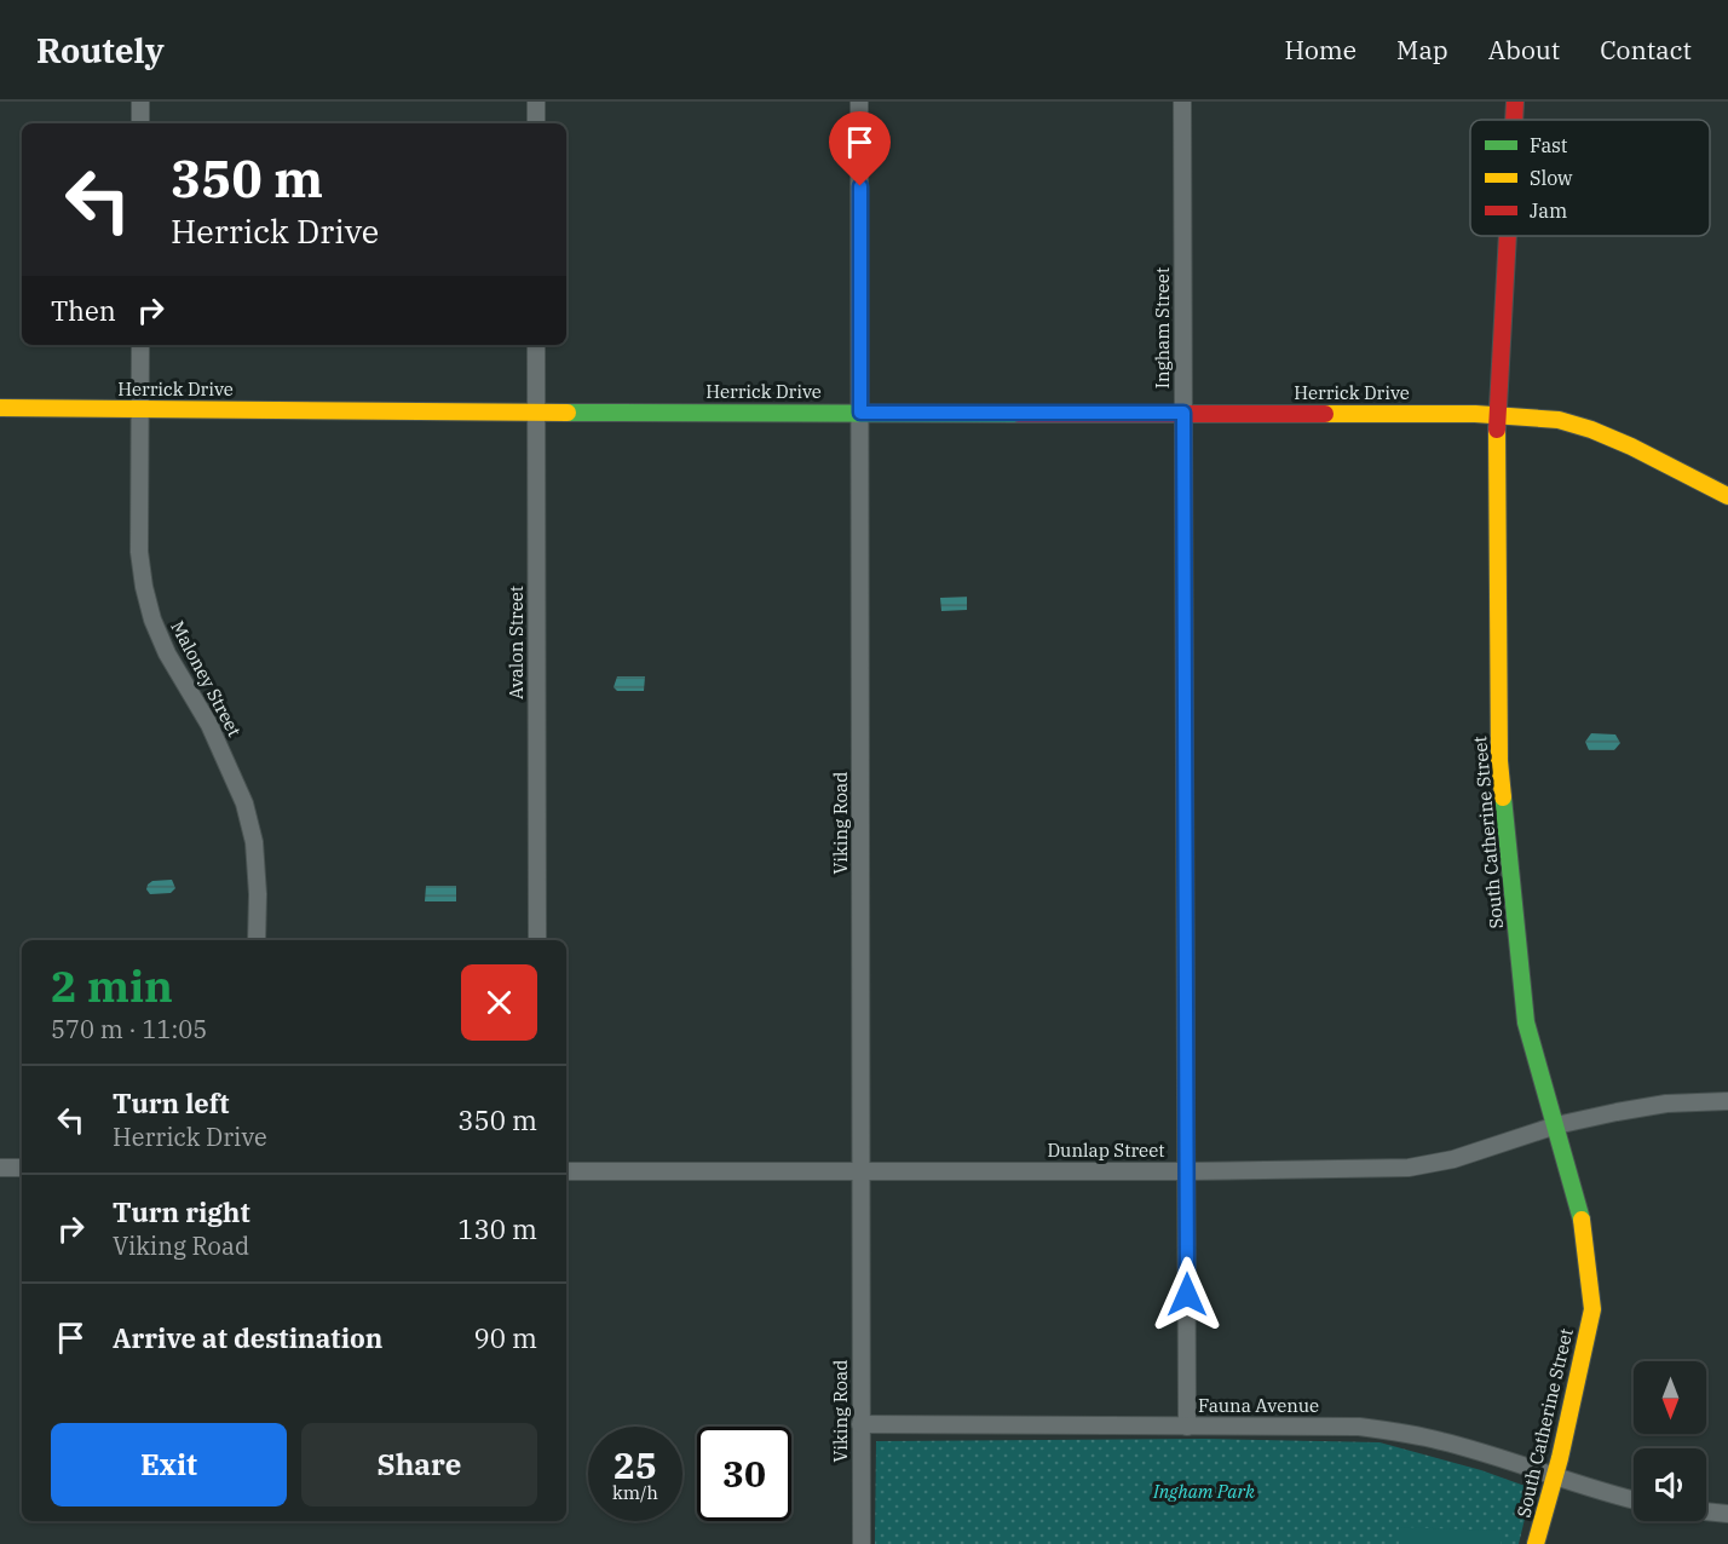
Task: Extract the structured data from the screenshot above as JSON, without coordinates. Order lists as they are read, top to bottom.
{
  "streets": {
    "street": [
      "Ingham Street",
      "Herrick Drive",
      "Avalon Street",
      "Maloney Street",
      "Viking Road",
      "South Catherine Street",
      "Dunlap Street",
      "Fauna Avenue"
    ]
  },
  "crossings": [
    ["Ingham Street", "Herrick Drive"],
    ["Ingham Street", "Dunlap Street"],
    ["Ingham Street", "Fauna Avenue"],
    ["Herrick Drive", "Avalon Street"],
    ["Herrick Drive", "Maloney Street"],
    ["Herrick Drive", "Viking Road"],
    ["Herrick Drive", "South Catherine Street"],
    ["Viking Road", "Dunlap Street"],
    ["Viking Road", "Fauna Avenue"],
    ["South Catherine Street", "Dunlap Street"],
    ["South Catherine Street", "Fauna Avenue"]
  ],
  "parks": ["Ingham Park"],
  "legend": ["Fast", "Slow", "Jam"],
  "north": "bottom",
  "page": {
    "header": "Routely",
    "nav": [
      "Home",
      "Map",
      "About",
      "Contact"
    ],
    "turn": ["350 m", "Herrick Drive"],
    "then": "Then",
    "heading": ["2 min", "570 m · 11:05"],
    "list": [
      {
        "name": "Turn left",
        "note": "Herrick Drive",
        "value": "350 m"
      },
      {
        "name": "Turn right",
        "note": "Viking Road",
        "value": "130 m"
      },
      {
        "name": "Arrive at destination",
        "value": "90 m"
      }
    ],
    "buttons": ["Exit", "Share"],
    "speed": "25 km/h",
    "limit": "30"
  }
}
